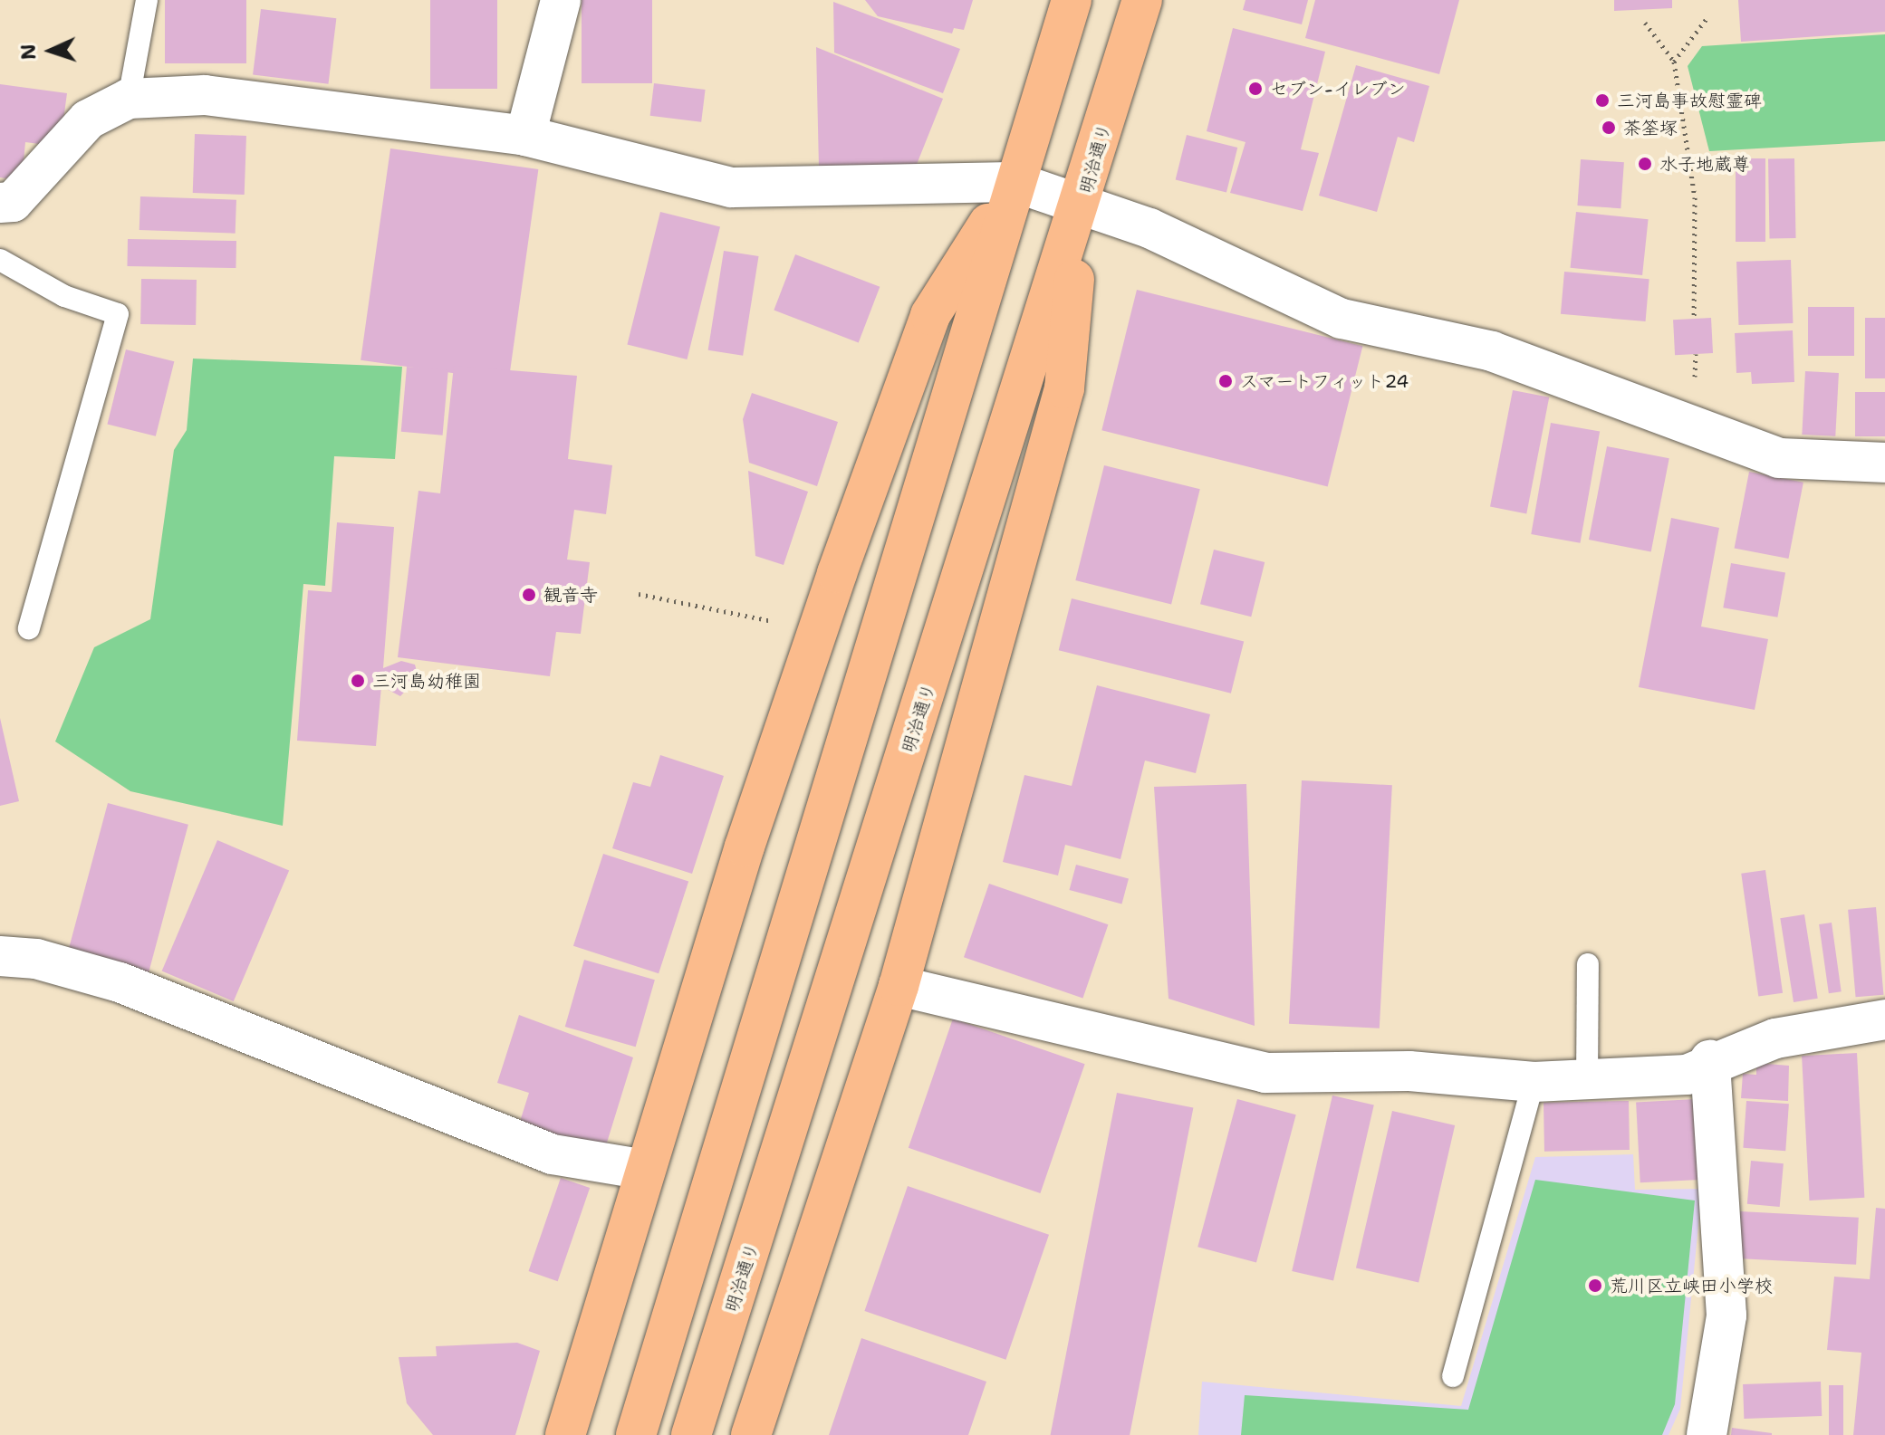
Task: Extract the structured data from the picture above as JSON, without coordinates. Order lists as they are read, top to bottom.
{
  "streets": {
    "main road": ["明治通り"]
  },
  "places": [
    "セブン-イレブン",
    "三河島事故慰霊碑",
    "茶筌塚",
    "水子地蔵尊",
    "スマートフィット24",
    "観音寺",
    "三河島幼稚園",
    "荒川区立峡田小学校"
  ],
  "north": "left"
}
